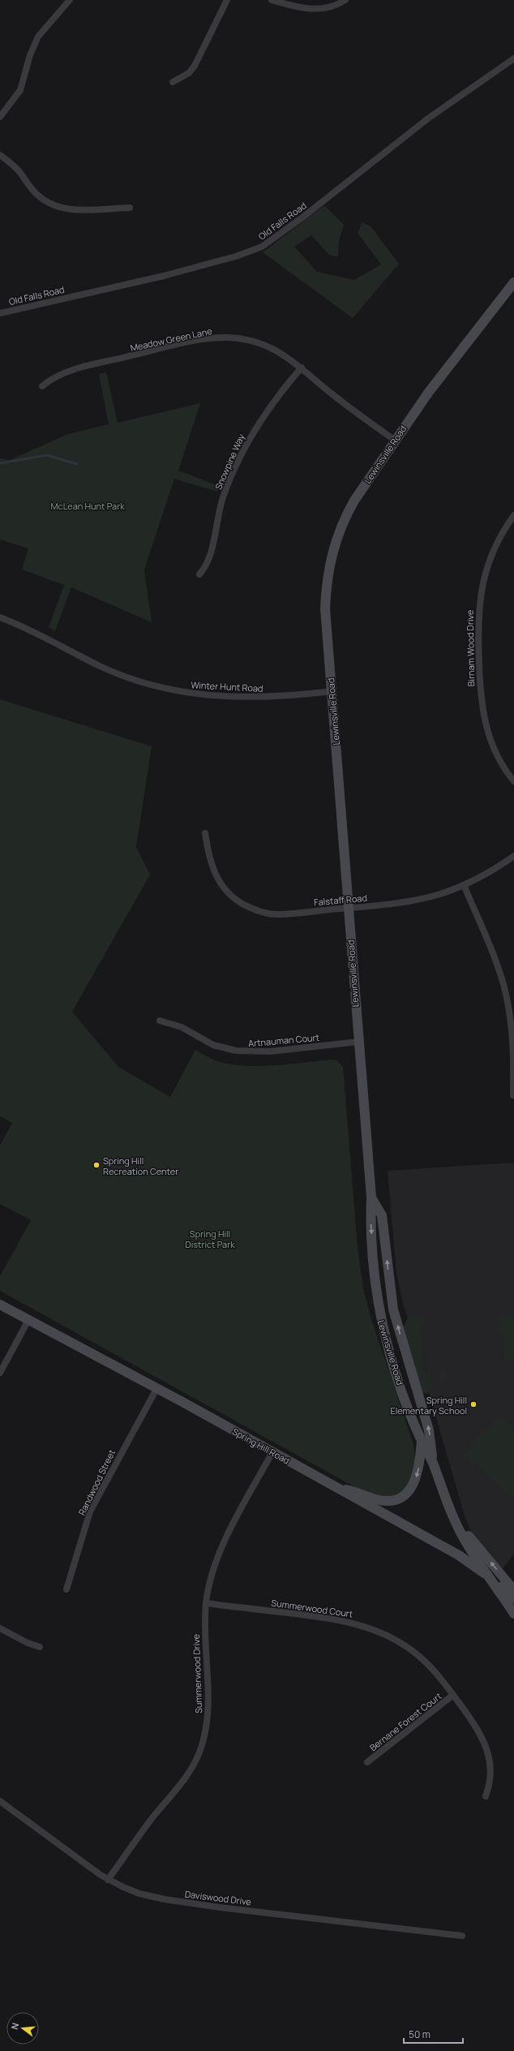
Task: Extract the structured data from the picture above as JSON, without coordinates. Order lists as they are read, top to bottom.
{
  "streets": {
    "main road": ["Lewinsville Road", "Spring Hill Road"],
    "street": [
      "Old Falls Road",
      "Meadow Green Lane",
      "Snowpine Way",
      "Birnam Wood Drive",
      "Winter Hunt Road",
      "Falstaff Road",
      "Artnauman Court",
      "Randwood Street",
      "Summerwood Court",
      "Summerwood Drive",
      "Bernane Forest Court",
      "Daviswood Drive"
    ]
  },
  "crossings": [
    ["Meadow Green Lane", "Lewinsville Road"],
    ["Meadow Green Lane", "Snowpine Way"],
    ["Lewinsville Road", "Winter Hunt Road"],
    ["Lewinsville Road", "Falstaff Road"],
    ["Lewinsville Road", "Artnauman Court"],
    ["Lewinsville Road", "Spring Hill Road"],
    ["Spring Hill Road", "Randwood Street"],
    ["Spring Hill Road", "Summerwood Drive"],
    ["Summerwood Court", "Summerwood Drive"],
    ["Summerwood Court", "Bernane Forest Court"],
    ["Summerwood Drive", "Daviswood Drive"]
  ],
  "parks": ["McLean Hunt Park", "Spring Hill District Park"],
  "places": ["Spring Hill Recreation Center", "Spring Hill Elementary School"],
  "scale_bar": "50 m",
  "north": "left"
}
